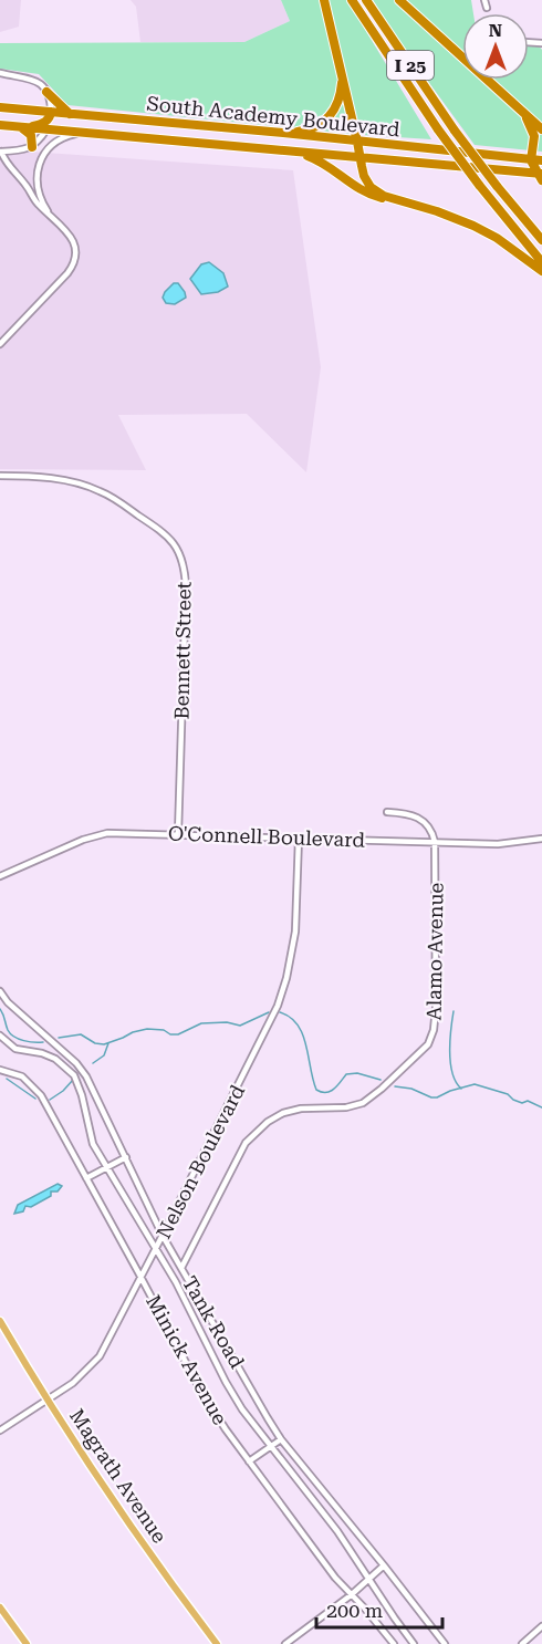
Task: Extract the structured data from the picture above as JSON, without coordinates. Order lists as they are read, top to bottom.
{
  "streets": {
    "highway": ["I 25", "South Academy Boulevard"],
    "main road": ["Magrath Avenue"],
    "street": [
      "Bennett Street",
      "O'Connell Boulevard",
      "Alamo Avenue",
      "Nelson Boulevard",
      "Tank Road",
      "Minick Avenue"
    ]
  },
  "crossings": [
    ["Bennett Street", "O'Connell Boulevard"],
    ["O'Connell Boulevard", "Alamo Avenue"],
    ["O'Connell Boulevard", "Nelson Boulevard"],
    ["Alamo Avenue", "Tank Road"],
    ["Nelson Boulevard", "Tank Road"],
    ["Nelson Boulevard", "Minick Avenue"],
    ["Nelson Boulevard", "Magrath Avenue"]
  ],
  "scale_bar": "200 m",
  "north": "top"
}
